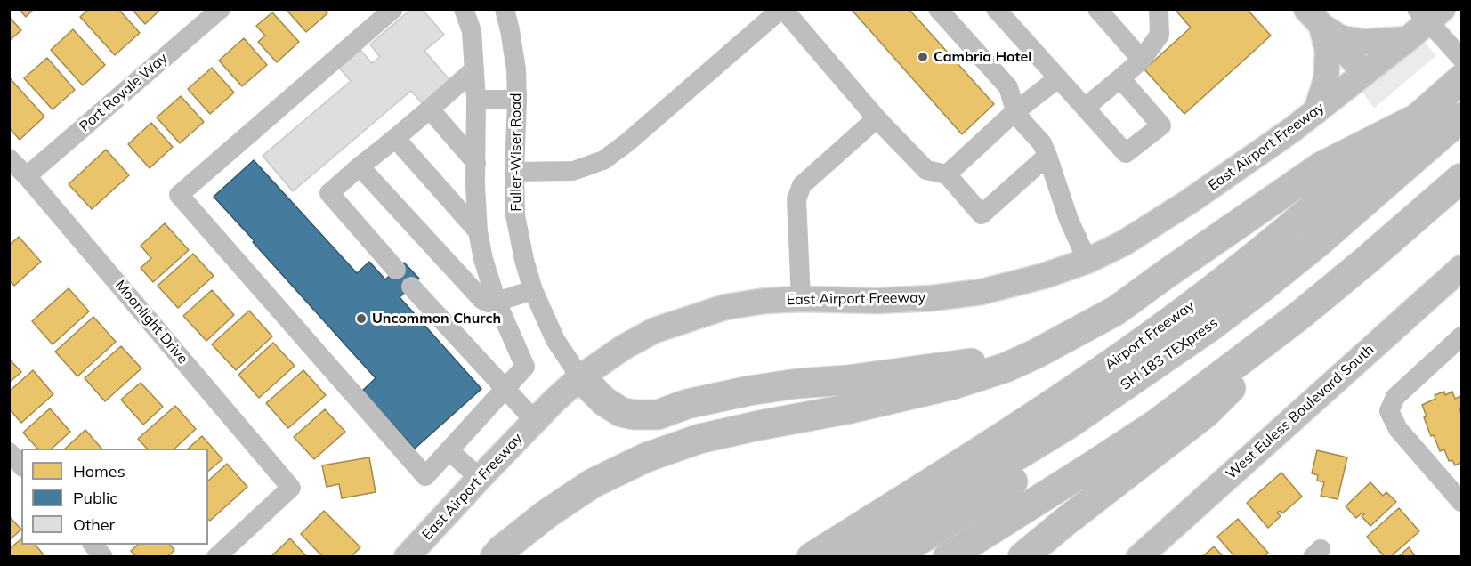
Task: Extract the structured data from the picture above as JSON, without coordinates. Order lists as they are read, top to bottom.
{
  "streets": {
    "highway": ["Airport Freeway", "SH 183 TEXpress"],
    "main road": ["East Airport Freeway", "West Euless Boulevard South"],
    "street": ["Port Royale Way", "Fuller-Wiser Road", "Moonlight Drive"]
  },
  "crossings": [
    ["Port Royale Way", "Moonlight Drive"],
    ["East Airport Freeway", "Fuller-Wiser Road"]
  ],
  "places": ["Cambria Hotel", "Uncommon Church"],
  "legend": ["Homes", "Public", "Other"]
}
